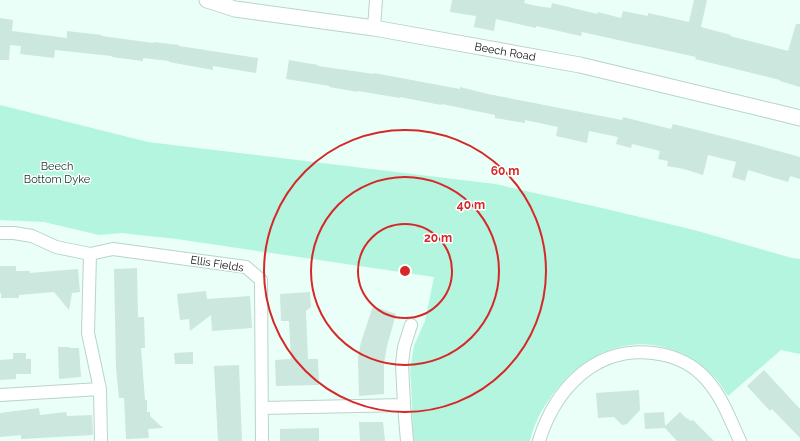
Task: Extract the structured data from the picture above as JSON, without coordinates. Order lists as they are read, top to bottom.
{
  "streets": {
    "street": ["Beech Road", "Ellis Fields"]
  },
  "parks": ["Beech Bottom Dyke"],
  "rings": ["60 m", "40 m", "20 m"]
}
